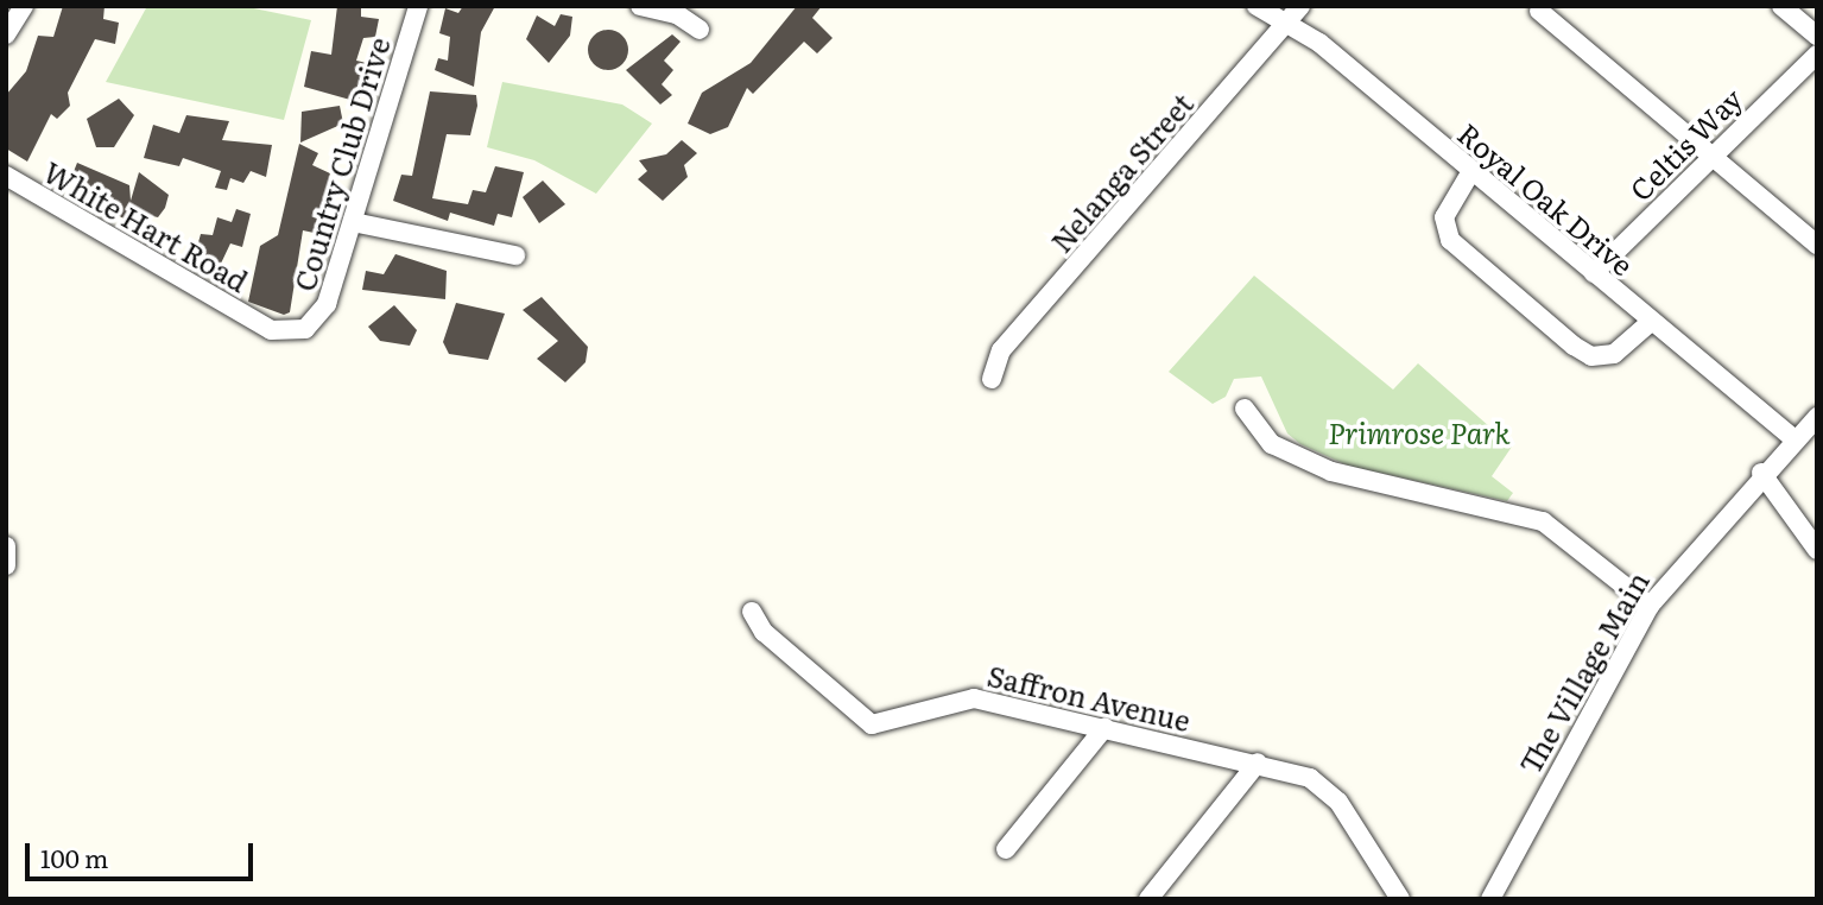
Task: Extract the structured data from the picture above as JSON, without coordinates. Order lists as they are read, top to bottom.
{
  "streets": {
    "street": [
      "Celtis Way",
      "Country Club Drive",
      "Nelanga Street",
      "Royal Oak Drive",
      "White Hart Road",
      "The Village Main",
      "Saffron Avenue"
    ]
  },
  "crossings": [
    ["Celtis Way", "Royal Oak Drive"],
    ["Country Club Drive", "White Hart Road"],
    ["Nelanga Street", "Royal Oak Drive"],
    ["Royal Oak Drive", "The Village Main"]
  ],
  "parks": ["Primrose Park"],
  "scale_bar": "100 m"
}
